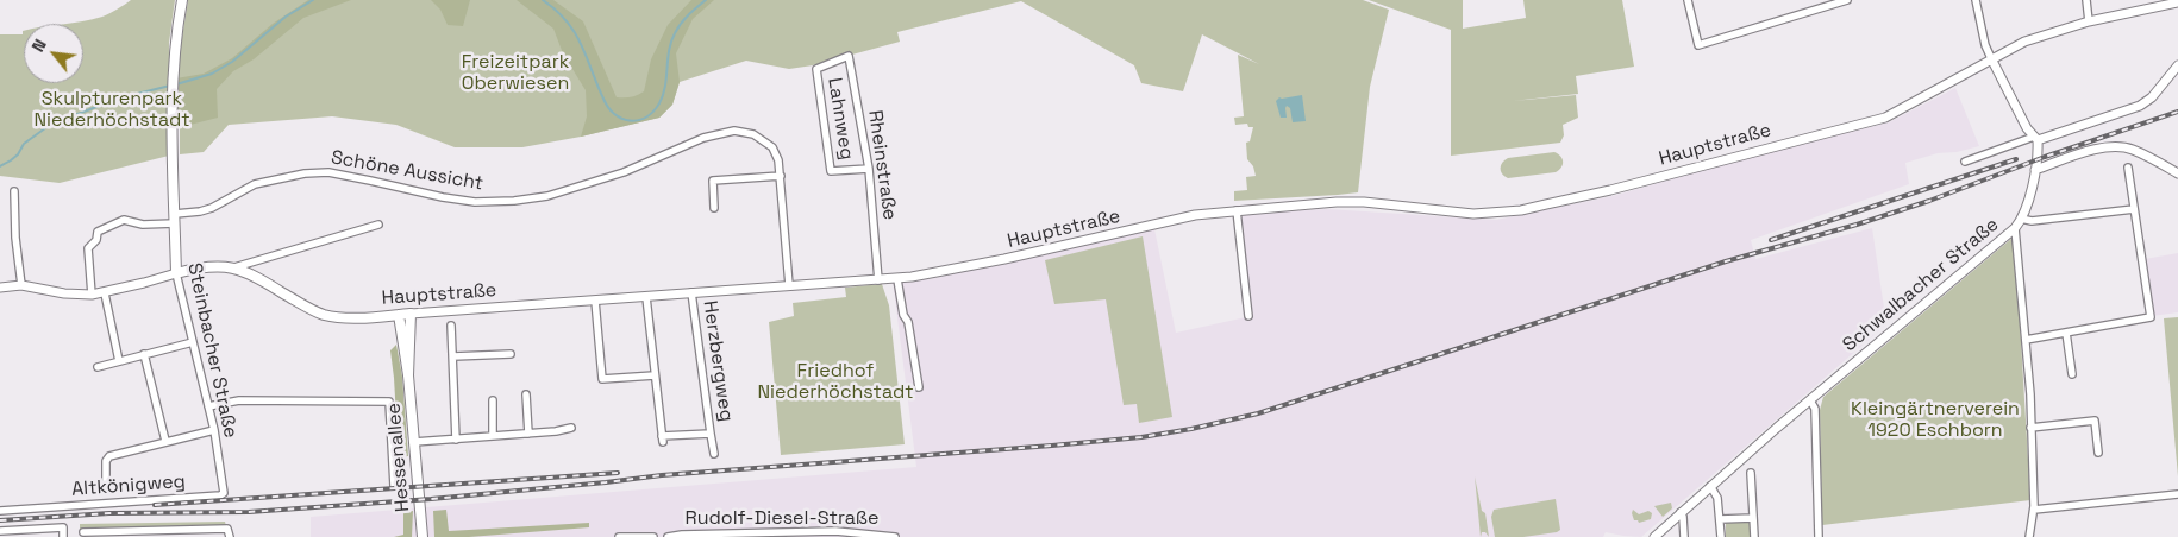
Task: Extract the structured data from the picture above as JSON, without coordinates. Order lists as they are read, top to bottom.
{
  "streets": {
    "main road": ["Hauptstraße", "Steinbacher Straße", "Hessenallee"],
    "street": [
      "Lahnweg",
      "Rheinstraße",
      "Schöne Aussicht",
      "Schwalbacher Straße",
      "Herzbergweg",
      "Altkönigweg",
      "Rudolf-Diesel-Straße"
    ]
  },
  "crossings": [
    ["Lahnweg", "Rheinstraße"],
    ["Hauptstraße", "Rheinstraße"],
    ["Hauptstraße", "Schöne Aussicht"],
    ["Hauptstraße", "Steinbacher Straße"],
    ["Hauptstraße", "Herzbergweg"],
    ["Hauptstraße", "Hessenallee"],
    ["Schöne Aussicht", "Steinbacher Straße"],
    ["Steinbacher Straße", "Altkönigweg"]
  ],
  "parks": [
    "Freizeitpark Oberwiesen",
    "Skulpturenpark Niederhöchstadt",
    "Friedhof Niederhöchstadt",
    "Kleingärtnerverein 1920 Eschborn"
  ],
  "north": "top left"
}
